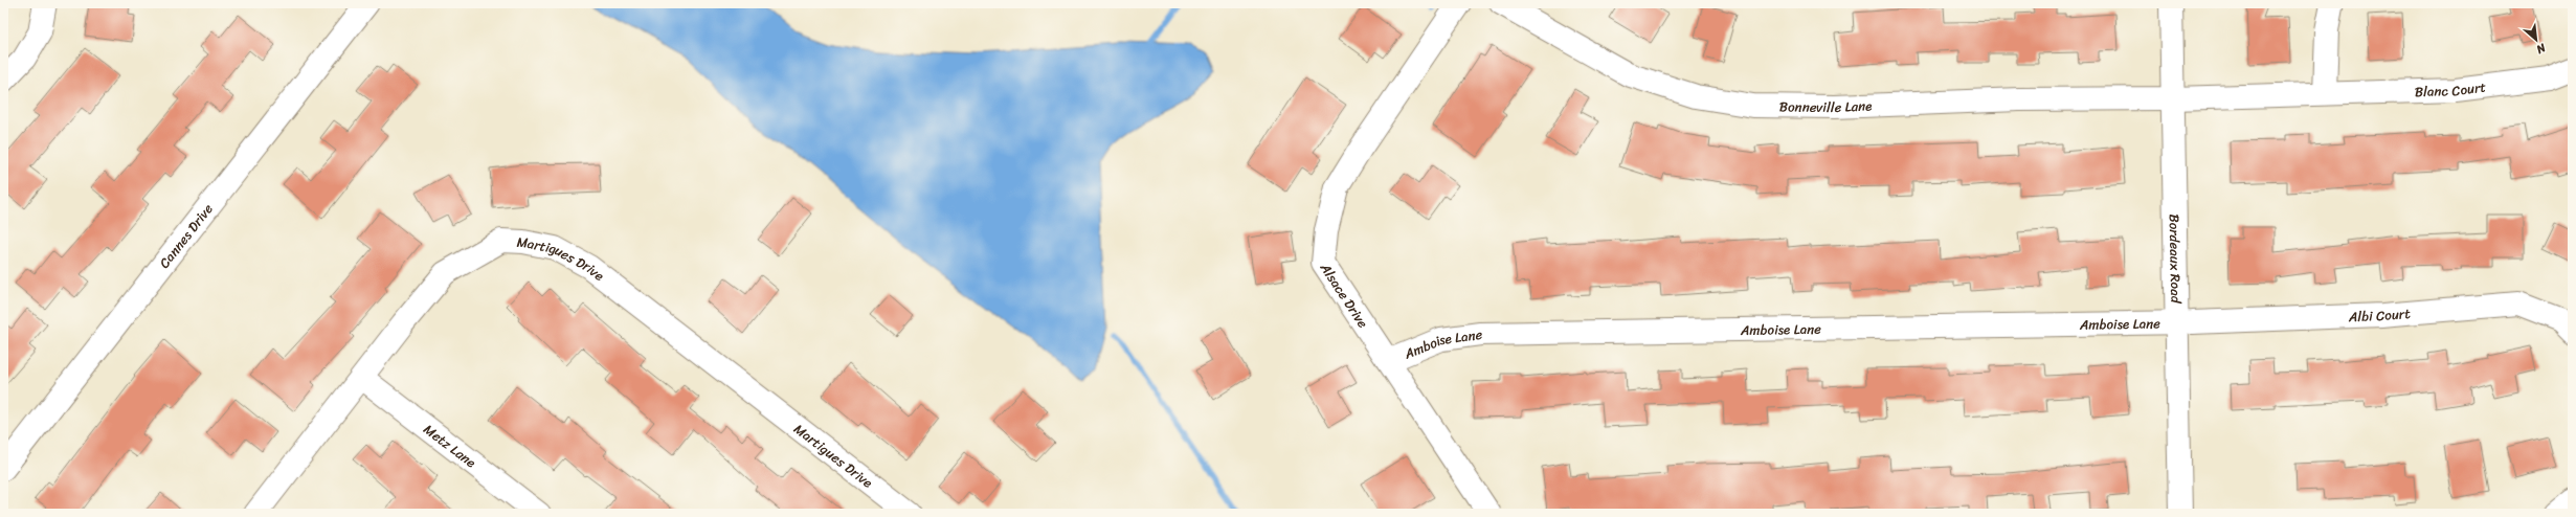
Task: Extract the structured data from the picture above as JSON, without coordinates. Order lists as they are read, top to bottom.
{
  "streets": {
    "street": [
      "Blanc Court",
      "Bonneville Lane",
      "Cannes Drive",
      "Bordeaux Road",
      "Martigues Drive",
      "Alsace Drive",
      "Albi Court",
      "Amboise Lane",
      "Metz Lane"
    ]
  },
  "crossings": [
    ["Blanc Court", "Bonneville Lane"],
    ["Blanc Court", "Bordeaux Road"],
    ["Bonneville Lane", "Bordeaux Road"],
    ["Bordeaux Road", "Albi Court"],
    ["Bordeaux Road", "Amboise Lane"],
    ["Martigues Drive", "Metz Lane"],
    ["Alsace Drive", "Amboise Lane"],
    ["Albi Court", "Amboise Lane"]
  ],
  "north": "bottom right"
}
